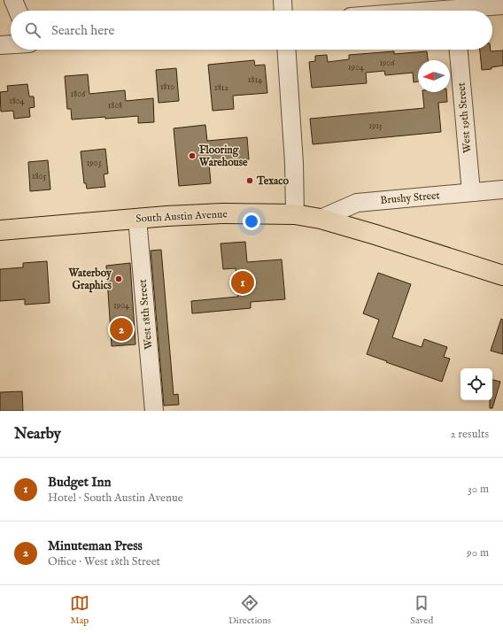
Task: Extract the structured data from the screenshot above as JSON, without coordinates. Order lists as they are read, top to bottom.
{
  "streets": {
    "main road": ["South Austin Avenue"],
    "street": ["West 19th Street", "Brushy Street", "West 18th Street"]
  },
  "crossings": [
    ["West 19th Street", "Brushy Street"],
    ["Brushy Street", "South Austin Avenue"],
    ["South Austin Avenue", "West 18th Street"]
  ],
  "places": ["Flooring Warehouse", "Texaco", "Waterboy Graphics"],
  "house_numbers": [
    "1906",
    "1904",
    "1814",
    "1810",
    "1812",
    "1806",
    "1804",
    "1808",
    "1915",
    "1903",
    "1805",
    "1904"
  ],
  "north": "left",
  "page": {
    "search": "Search here",
    "pins": ["1", "2"],
    "heading": ["Nearby", "2 results"],
    "list": [
      {
        "mark": "1",
        "name": "Budget Inn",
        "note": "Hotel · South Austin Avenue",
        "value": "30 m"
      },
      {
        "mark": "2",
        "name": "Minuteman Press",
        "note": "Office · West 18th Street",
        "value": "90 m"
      }
    ],
    "nav": ["Map", "Directions", "Saved"]
  }
}
